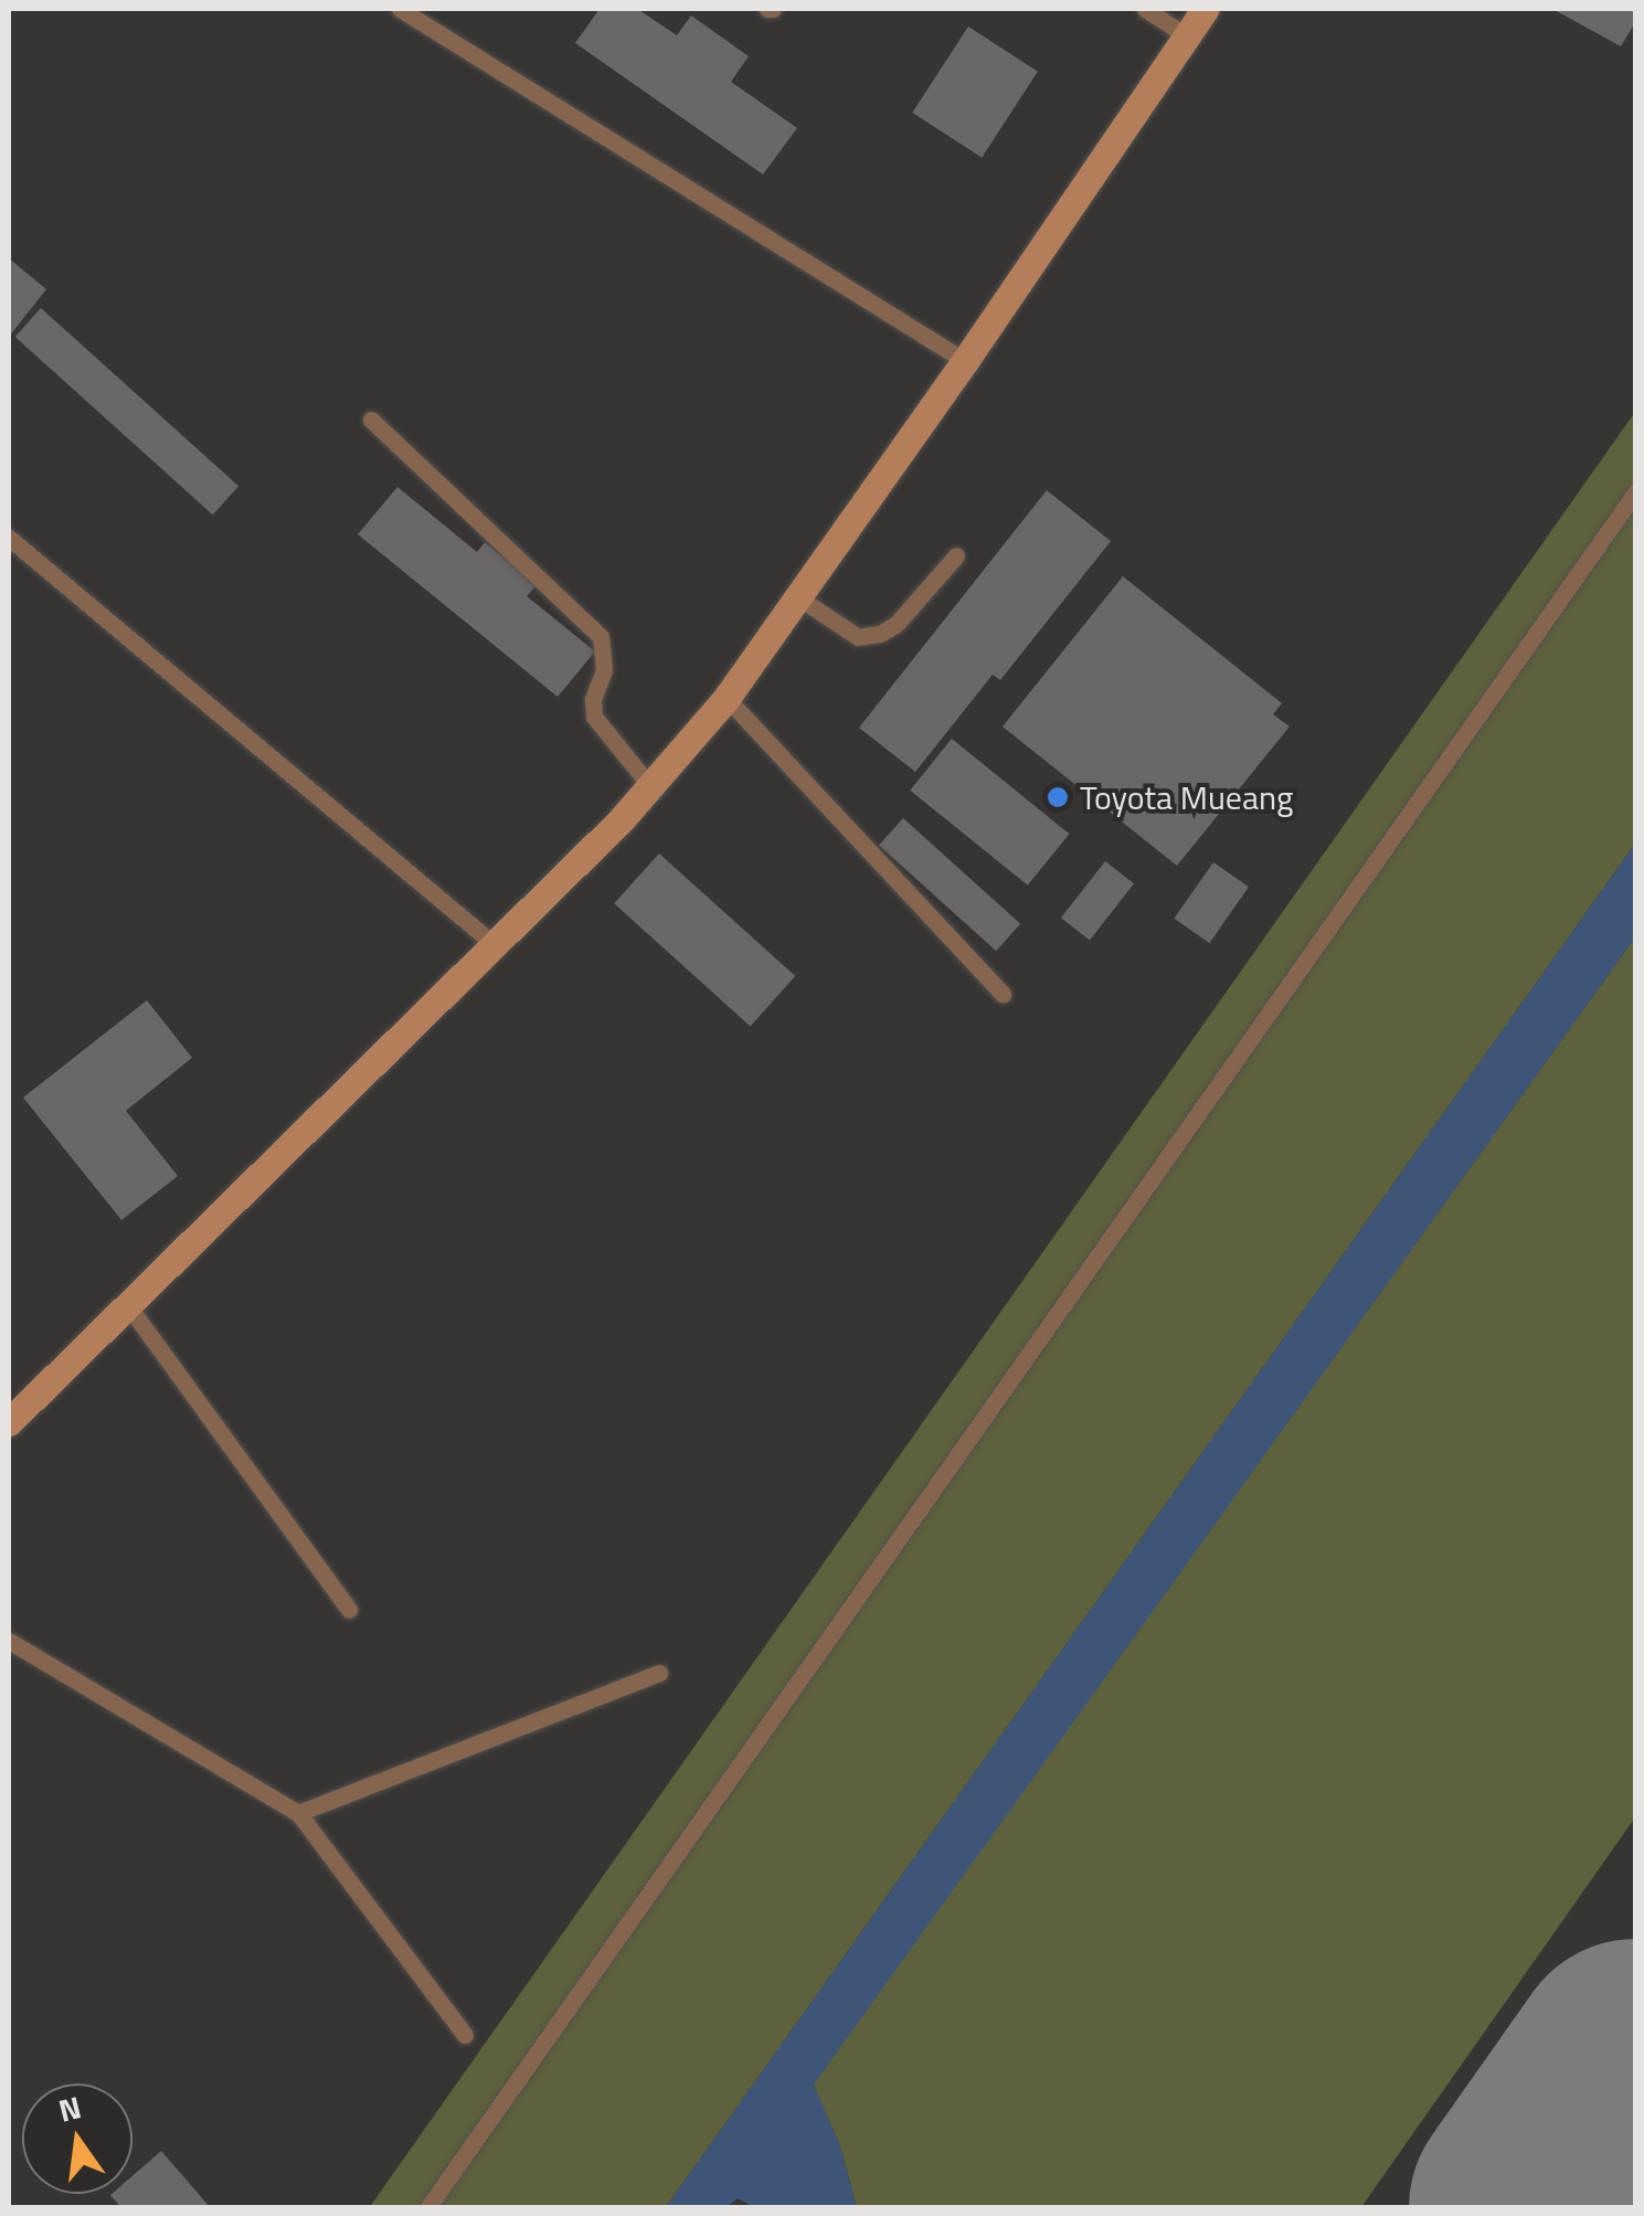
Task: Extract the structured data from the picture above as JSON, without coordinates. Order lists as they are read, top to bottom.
{
  "places": ["Toyota Mueang"],
  "north": "top"
}
